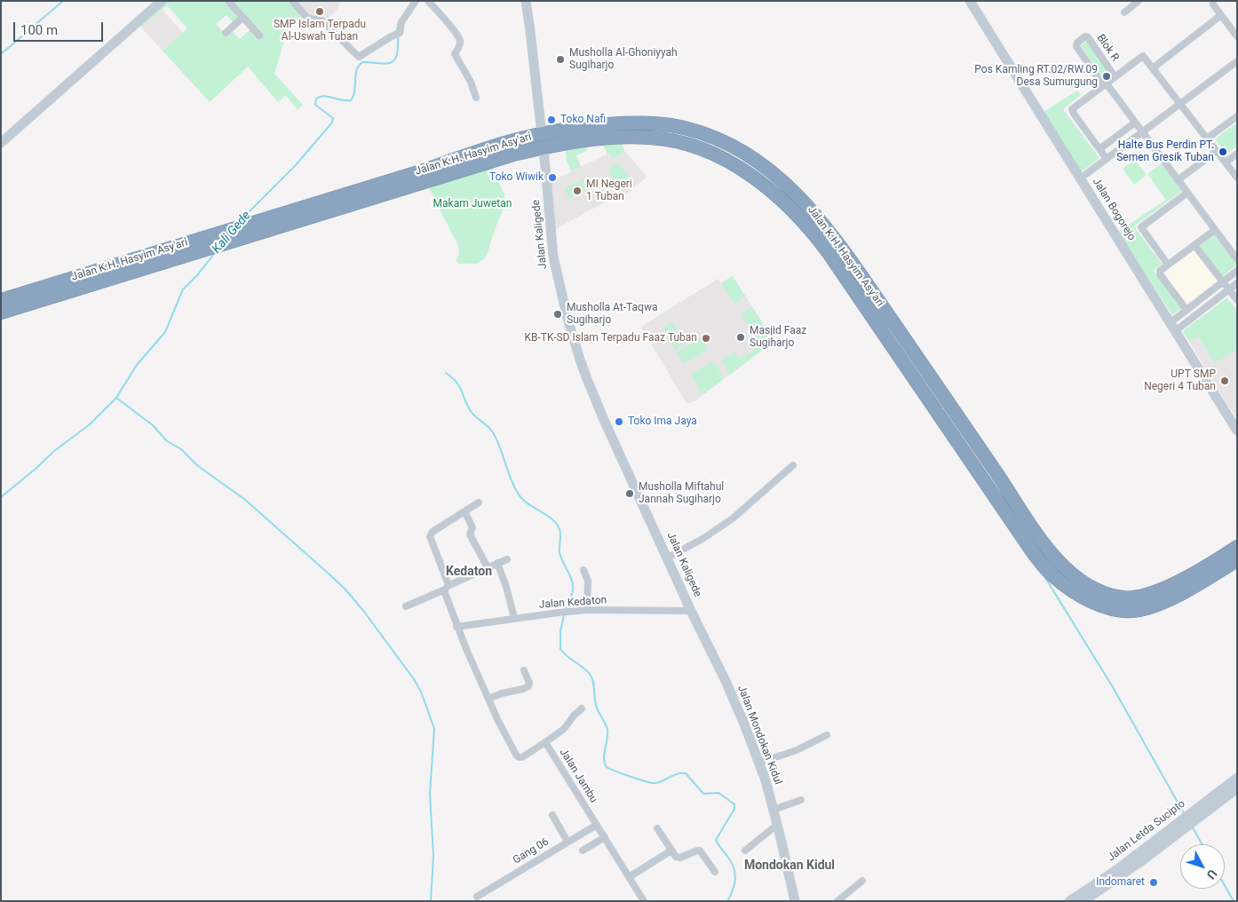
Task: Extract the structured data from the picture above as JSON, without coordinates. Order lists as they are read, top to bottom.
{
  "streets": {
    "highway": ["Jalan K.H. Hasyim Asy'ari"],
    "street": [
      "Blok R",
      "Jalan Bogorejo",
      "Jalan Kaligede",
      "Jalan Kedaton",
      "Jalan Mondokan Kidul",
      "Jalan Jambu",
      "Jalan Letda Sucipto",
      "Gang 06"
    ]
  },
  "crossings": [
    ["Jalan K.H. Hasyim Asy'ari", "Jalan Kaligede"],
    ["Jalan Kaligede", "Jalan Kedaton"],
    ["Jalan Kaligede", "Jalan Mondokan Kidul"],
    ["Jalan Kedaton", "Jalan Mondokan Kidul"],
    ["Jalan Kedaton", "Jalan Jambu"],
    ["Jalan Jambu", "Gang 06"]
  ],
  "districts": ["Kedaton", "Mondokan Kidul"],
  "water": ["Kali Gede"],
  "parks": ["Makam Juwetan"],
  "places": [
    "SMP Islam Terpadu Al-Uswah Tuban",
    "Musholla Al-Ghoniyyah Sugiharjo",
    "Pos Kamling RT.02/RW.09 Desa Sumurgung",
    "Toko Nafi",
    "Halte Bus Perdin PT. Semen Gresik Tuban",
    "Toko Wiwik",
    "MI Negeri 1 Tuban",
    "Musholla At-Taqwa Sugiharjo",
    "Masjid Faaz Sugiharjo",
    "KB-TK-SD Islam Terpadu Faaz Tuban",
    "UPT SMP Negeri 4 Tuban",
    "Toko Ima Jaya",
    "Musholla Miftahul Jannah Sugiharjo",
    "Indomaret"
  ],
  "scale_bar": "100 m",
  "north": "bottom right"
}
